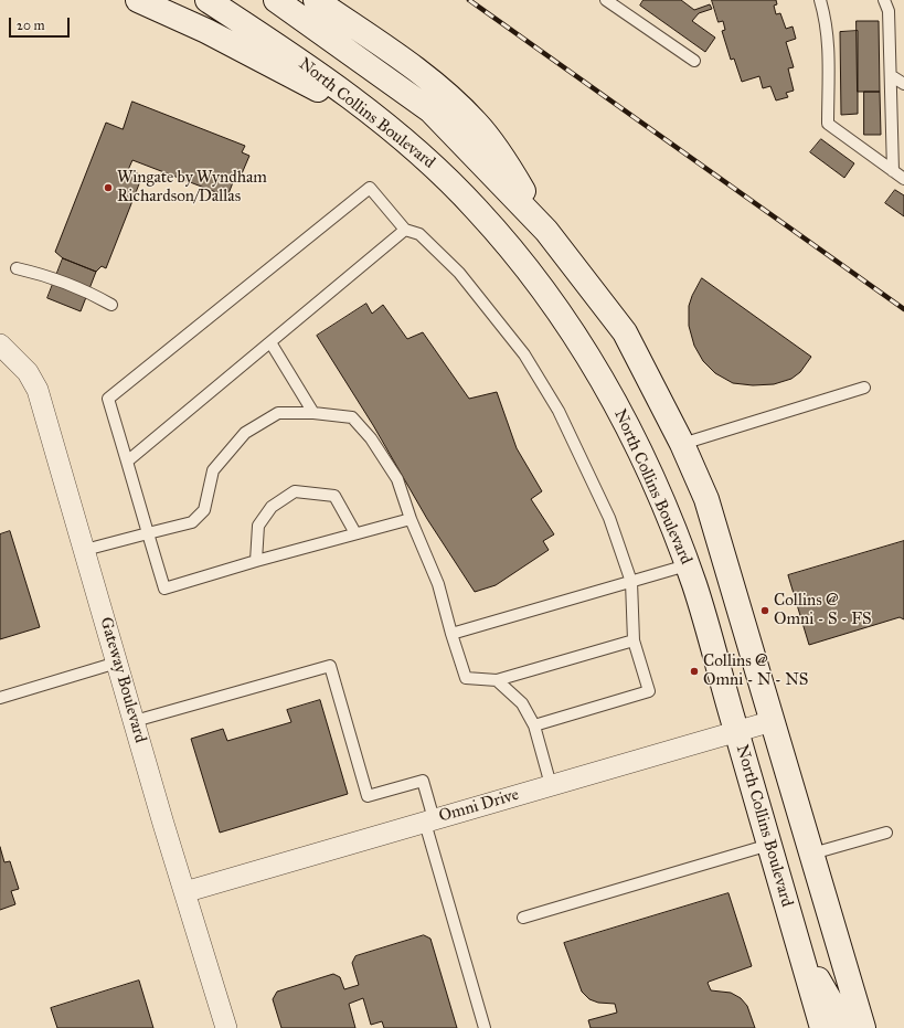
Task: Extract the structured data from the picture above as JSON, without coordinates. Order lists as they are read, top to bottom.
{
  "streets": {
    "main road": ["North Collins Boulevard"],
    "street": ["Gateway Boulevard", "Omni Drive"]
  },
  "crossings": [
    ["North Collins Boulevard", "Omni Drive"],
    ["Gateway Boulevard", "Omni Drive"]
  ],
  "places": ["Wingate by Wyndham Richardson/Dallas", "Collins @ Omni - S - FS", "Collins @ Omni - N - NS"],
  "scale_bar": "20 m"
}
